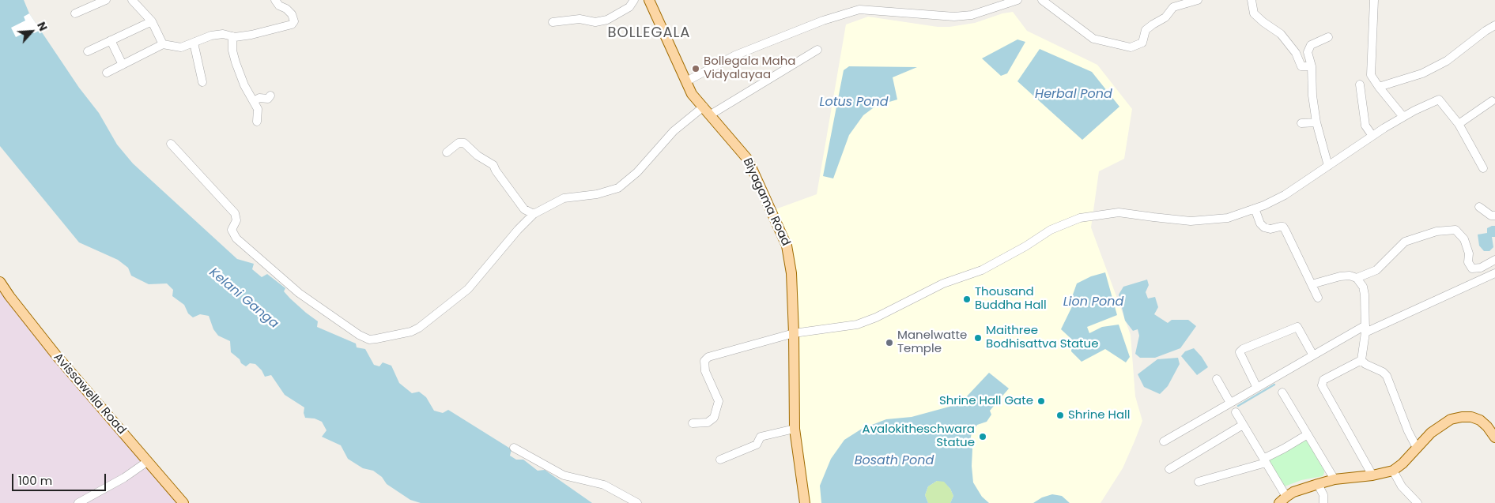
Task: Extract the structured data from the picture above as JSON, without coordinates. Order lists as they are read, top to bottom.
{
  "streets": {
    "main road": ["Biyagama Road", "Avissawella Road"]
  },
  "districts": ["BOLLEGALA"],
  "water": [
    "Herbal Pond",
    "Lotus Pond",
    "Kelani Ganga",
    "Lion Pond",
    "Bosath Pond"
  ],
  "places": [
    "Bollegala Maha Vidyalayaa",
    "Thousand Buddha Hall",
    "Maithree Bodhisattva Statue",
    "Manelwatte Temple",
    "Shrine Hall Gate",
    "Shrine Hall",
    "Avalokitheschwara Statue"
  ],
  "scale_bar": "100 m",
  "north": "top right"
}
